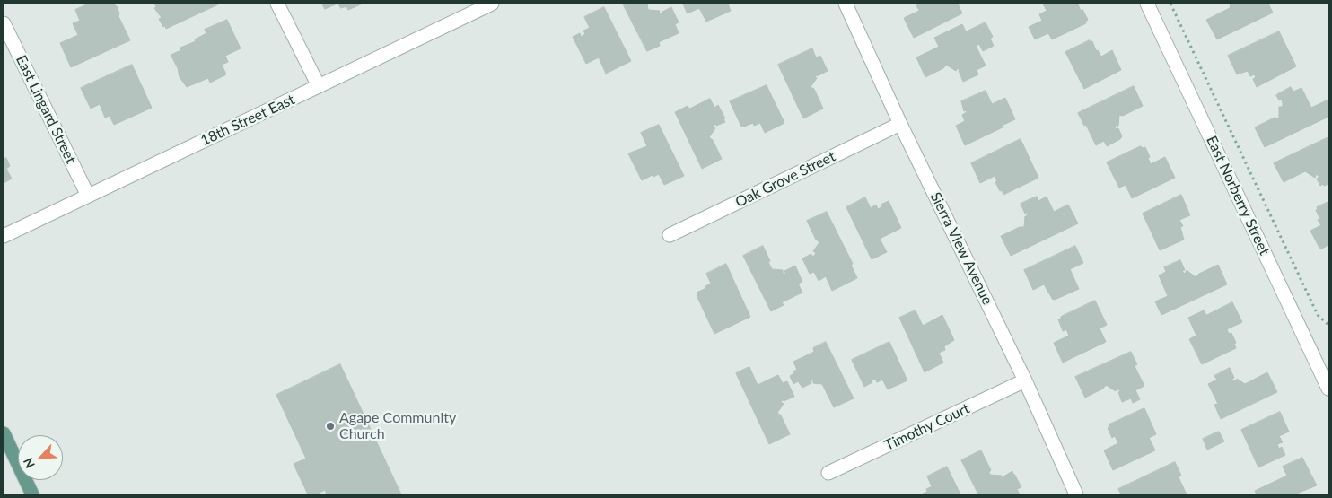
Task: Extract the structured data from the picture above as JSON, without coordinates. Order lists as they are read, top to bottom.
{
  "streets": {
    "street": [
      "East Lingard Street",
      "18th Street East",
      "Oak Grove Street",
      "East Norberry Street",
      "Sierra View Avenue",
      "Timothy Court"
    ]
  },
  "crossings": [
    ["East Lingard Street", "18th Street East"],
    ["Oak Grove Street", "Sierra View Avenue"],
    ["Sierra View Avenue", "Timothy Court"]
  ],
  "places": ["Agape Community Church"],
  "north": "bottom left"
}
